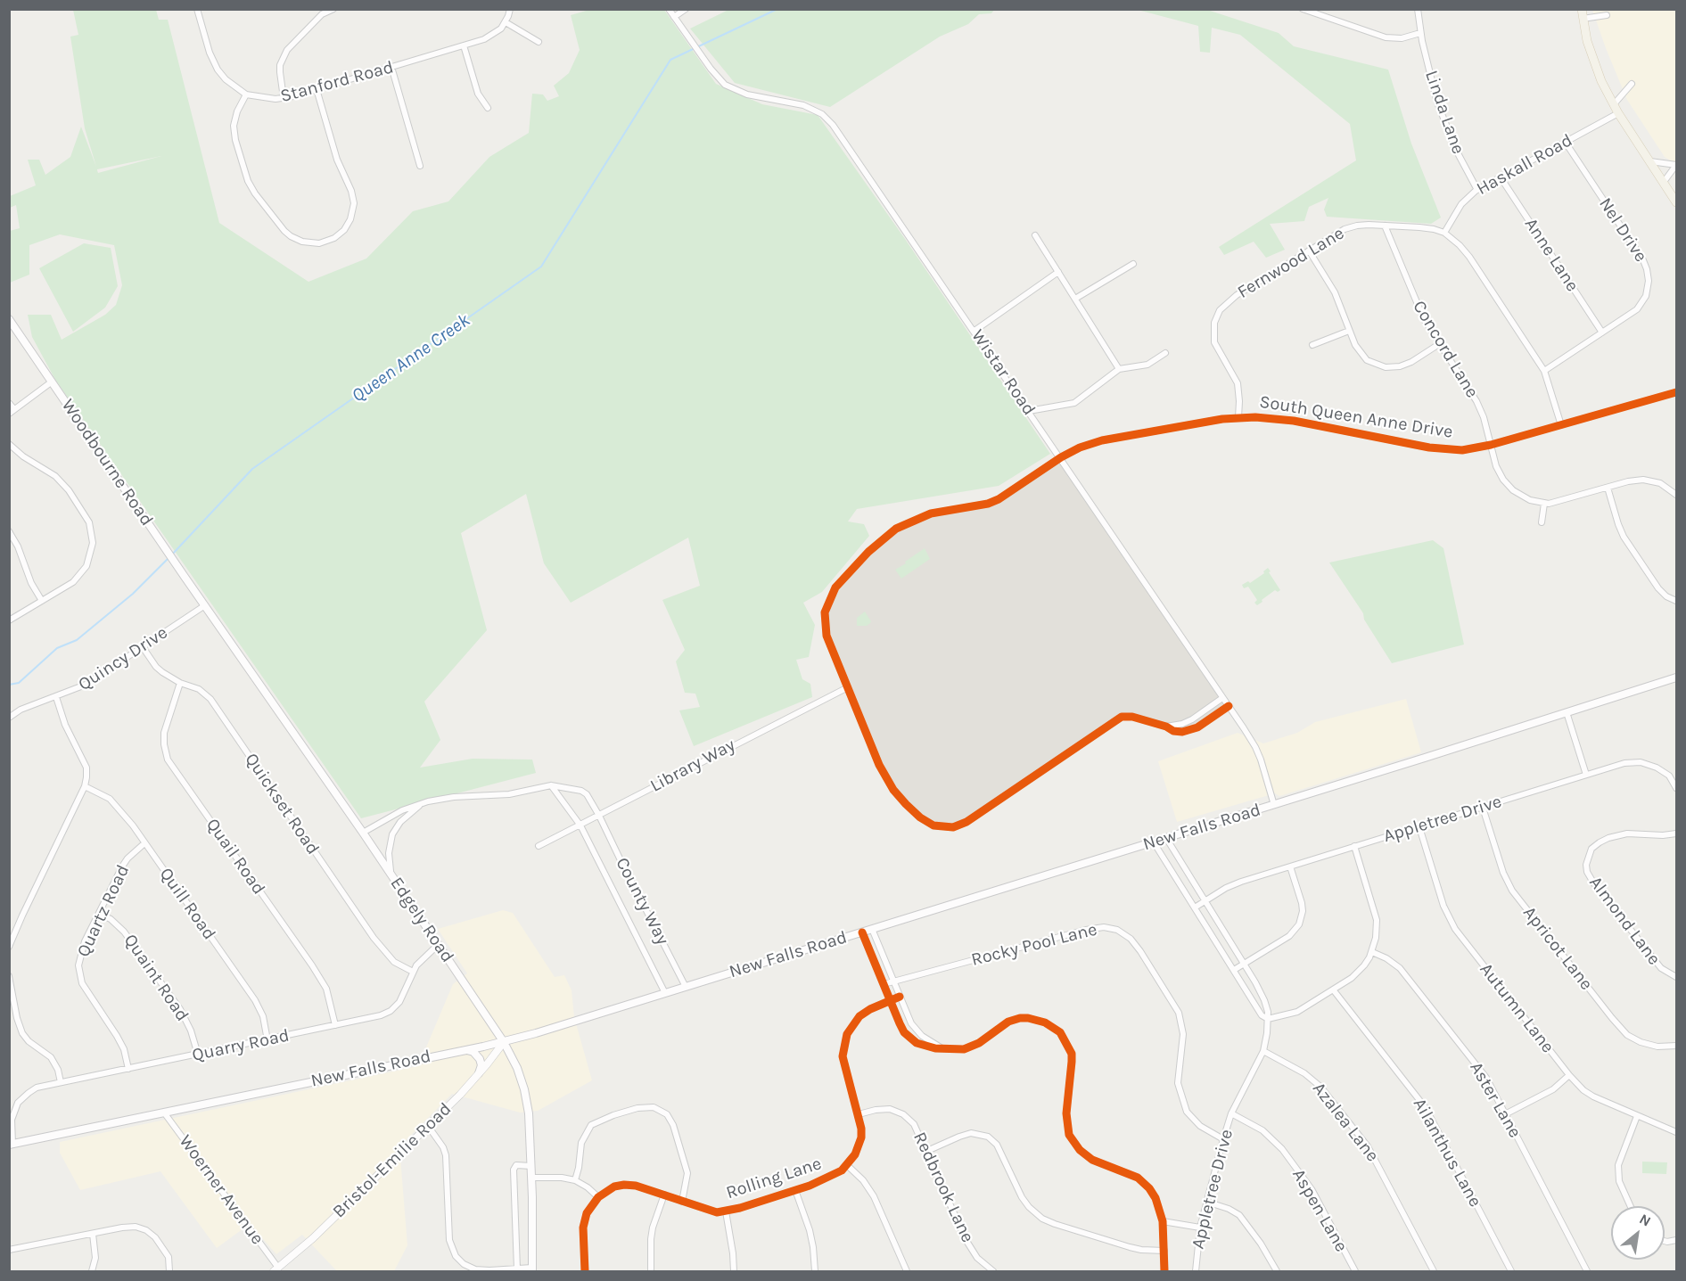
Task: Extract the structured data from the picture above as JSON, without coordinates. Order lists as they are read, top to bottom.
{
  "streets": {
    "main road": ["Woodbourne Road", "New Falls Road", "Edgely Road"],
    "street": [
      "Stanford Road",
      "Linda Lane",
      "Haskall Road",
      "Nel Drive",
      "Anne Lane",
      "Fernwood Lane",
      "Concord Lane",
      "Wistar Road",
      "South Queen Anne Drive",
      "Quincy Drive",
      "Library Way",
      "Quickset Road",
      "Appletree Drive",
      "Quail Road",
      "County Way",
      "Quill Road",
      "Quartz Road",
      "Almond Lane",
      "Rocky Pool Lane",
      "Apricot Lane",
      "Quaint Road",
      "Autumn Lane",
      "Quarry Road",
      "Aster Lane",
      "Azalea Lane",
      "Ailanthus Lane",
      "Bristol-Emilie Road",
      "Rolling Lane",
      "Redbrook Lane",
      "Woerner Avenue",
      "Aspen Lane"
    ]
  },
  "crossings": [
    ["Linda Lane", "Haskall Road"],
    ["Haskall Road", "Nel Drive"],
    ["Haskall Road", "Anne Lane"],
    ["Haskall Road", "Fernwood Lane"],
    ["Nel Drive", "Anne Lane"],
    ["Fernwood Lane", "Concord Lane"],
    ["Fernwood Lane", "South Queen Anne Drive"],
    ["Concord Lane", "South Queen Anne Drive"],
    ["Wistar Road", "South Queen Anne Drive"],
    ["Wistar Road", "New Falls Road"],
    ["South Queen Anne Drive", "Library Way"],
    ["Woodbourne Road", "Quincy Drive"],
    ["Woodbourne Road", "Edgely Road"],
    ["Quincy Drive", "Quickset Road"],
    ["Quincy Drive", "Edgely Road"],
    ["Library Way", "County Way"],
    ["Quickset Road", "Quail Road"],
    ["Quickset Road", "Quarry Road"],
    ["Appletree Drive", "New Falls Road"],
    ["Appletree Drive", "Rocky Pool Lane"],
    ["Appletree Drive", "Apricot Lane"],
    ["Appletree Drive", "Autumn Lane"],
    ["Appletree Drive", "Azalea Lane"],
    ["Appletree Drive", "Aspen Lane"],
    ["New Falls Road", "County Way"],
    ["New Falls Road", "Edgely Road"],
    ["New Falls Road", "Bristol-Emilie Road"],
    ["New Falls Road", "Woerner Avenue"],
    ["Quail Road", "Quarry Road"],
    ["Quill Road", "Quartz Road"],
    ["Quill Road", "Quarry Road"],
    ["Quartz Road", "Quaint Road"],
    ["Quartz Road", "Quarry Road"],
    ["Edgely Road", "Quarry Road"],
    ["Edgely Road", "Bristol-Emilie Road"],
    ["Quaint Road", "Quarry Road"],
    ["Bristol-Emilie Road", "Woerner Avenue"],
    ["Rolling Lane", "Redbrook Lane"]
  ],
  "water": ["Queen Anne Creek"],
  "north": "top right"
}
